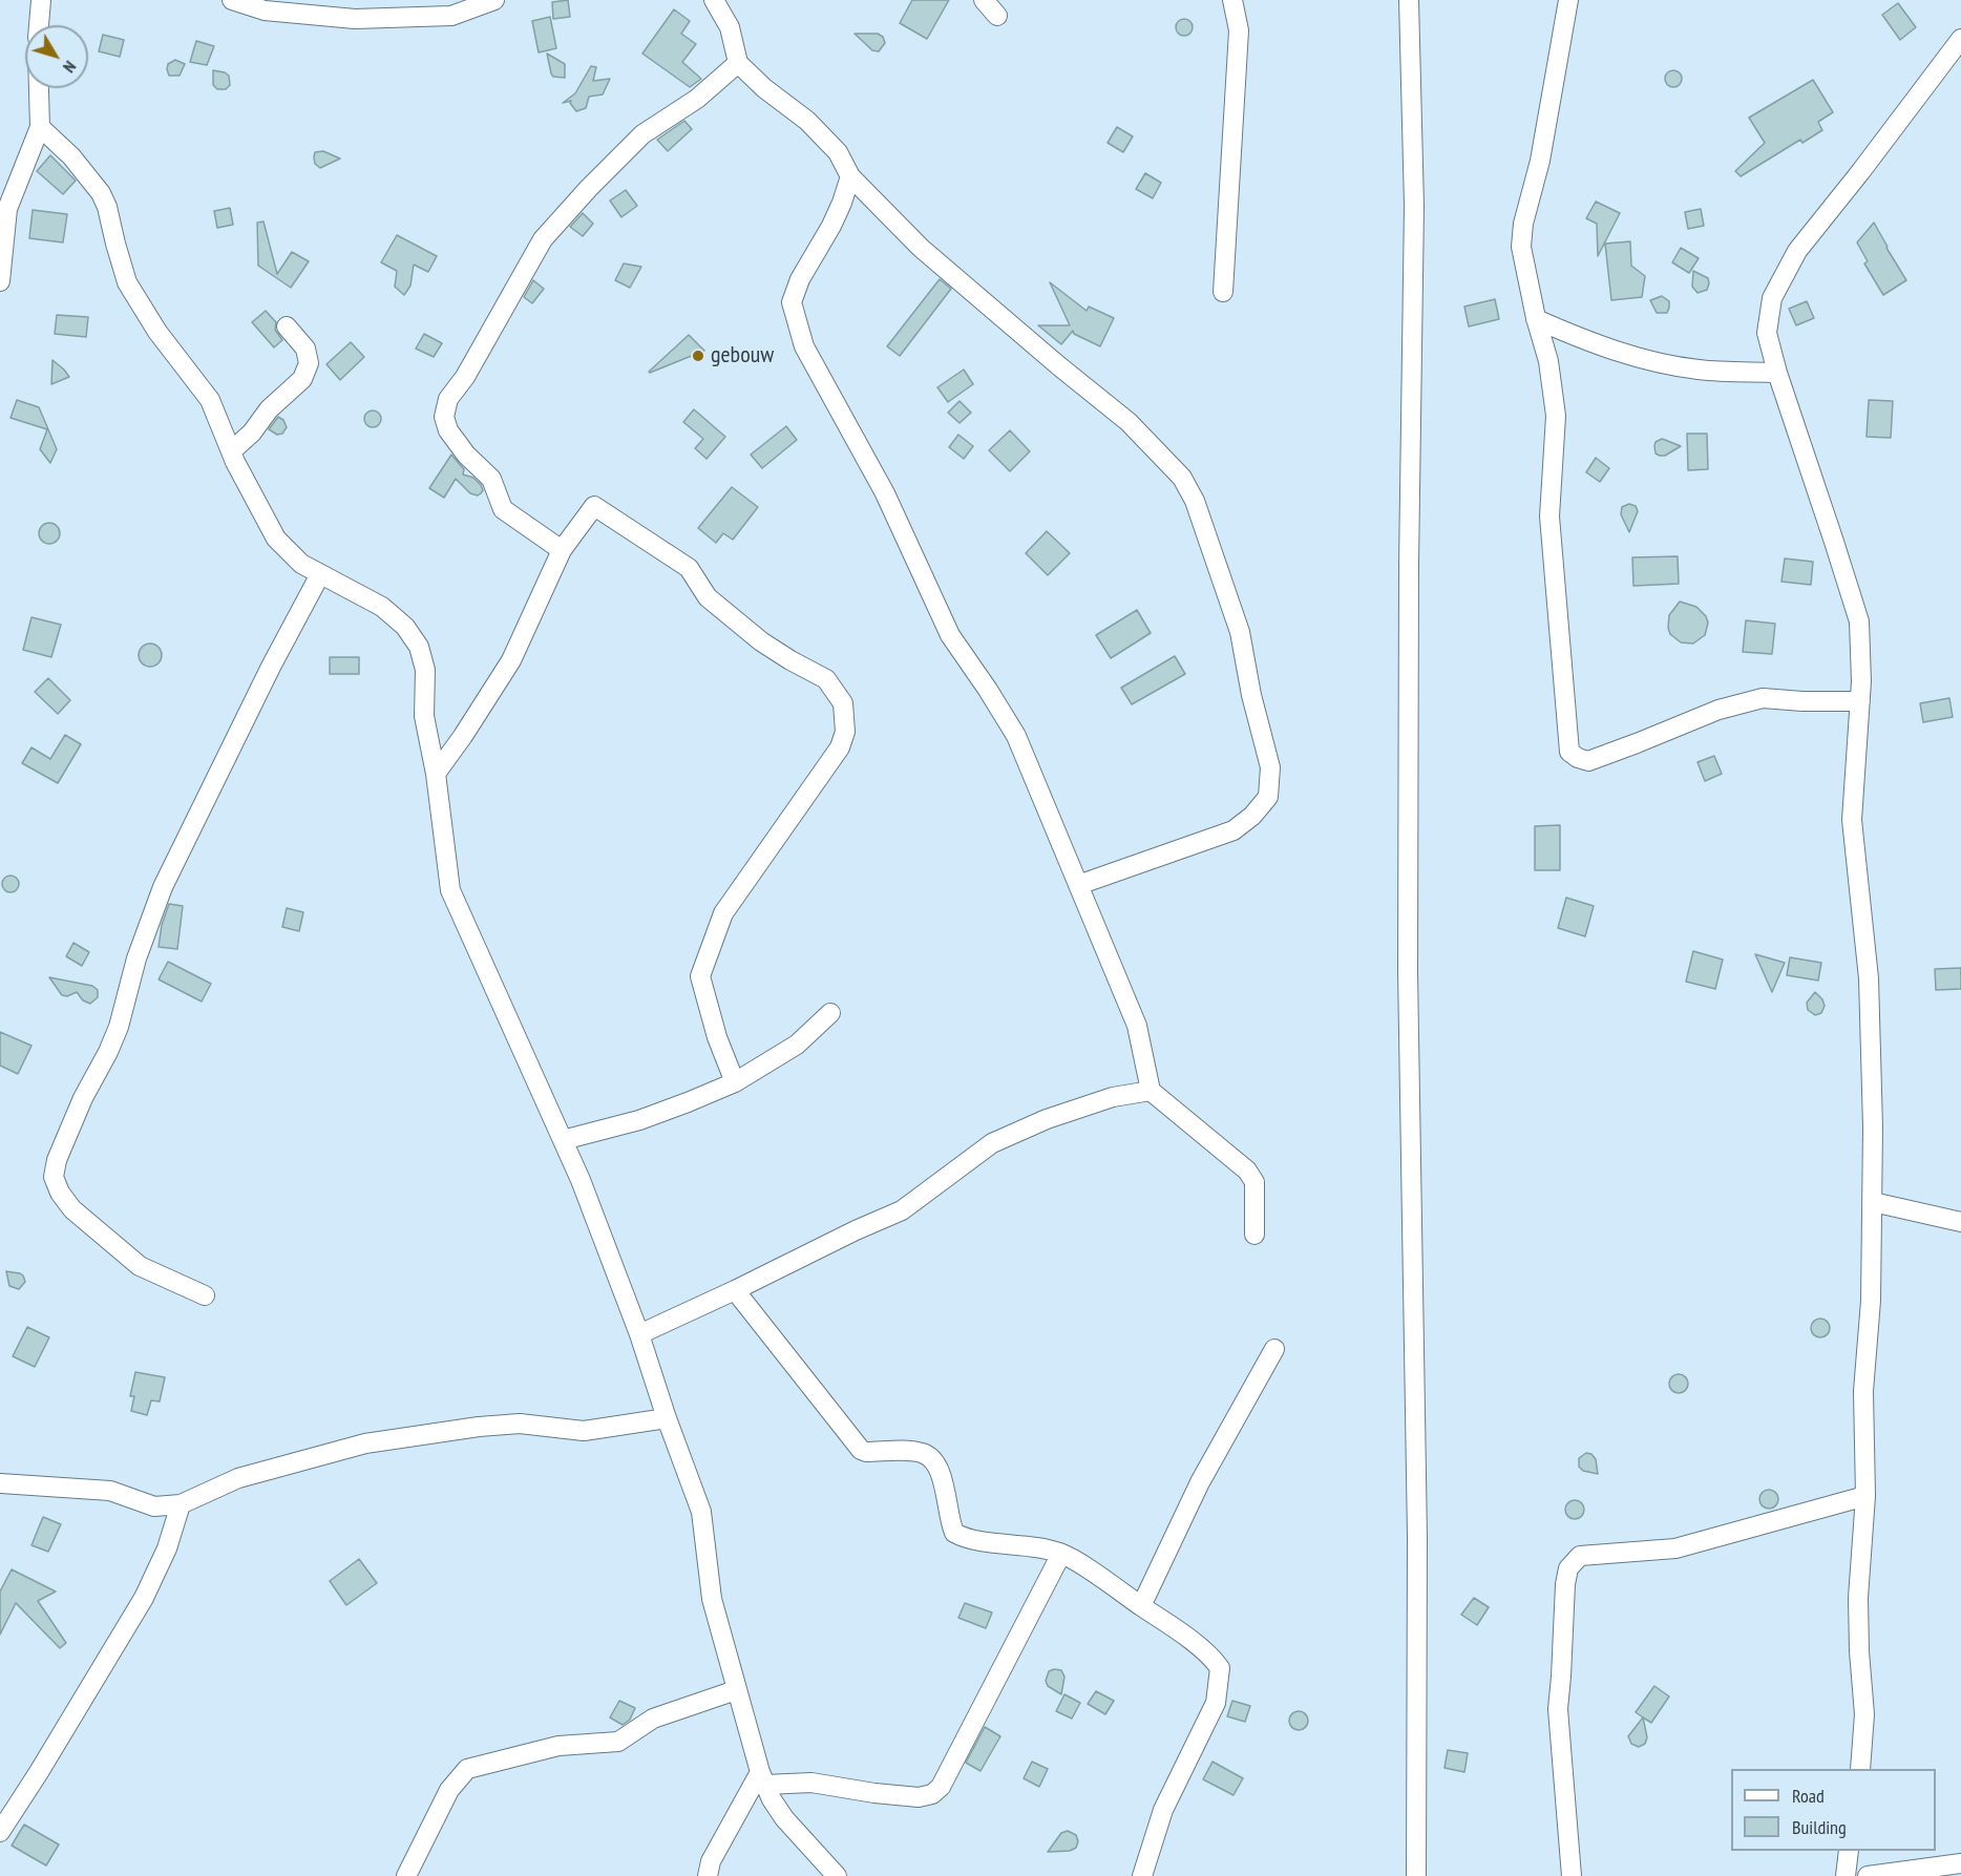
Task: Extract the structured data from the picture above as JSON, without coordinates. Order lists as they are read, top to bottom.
{
  "places": ["gebouw"],
  "legend": ["Road", "Building"],
  "north": "bottom right"
}
